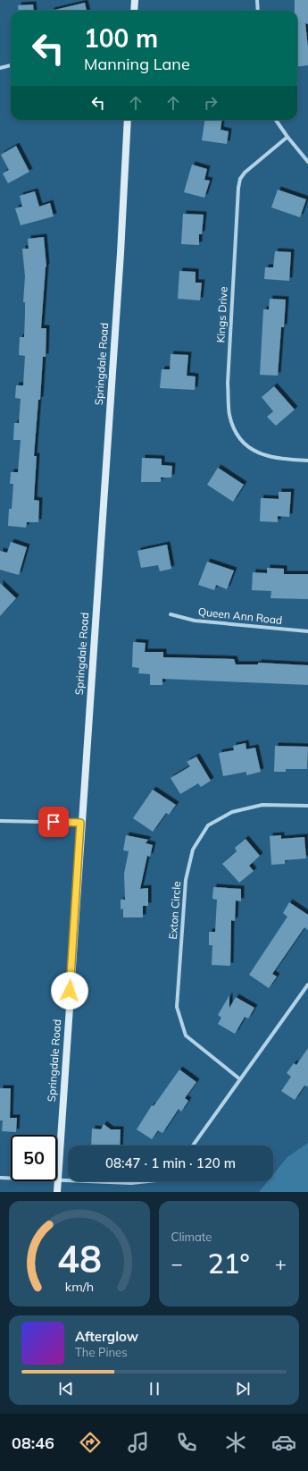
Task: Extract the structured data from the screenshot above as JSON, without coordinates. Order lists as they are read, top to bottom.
{
  "streets": {
    "main road": ["Springdale Road"],
    "street": ["Kings Drive", "Queen Ann Road", "Exton Circle"]
  },
  "page": {
    "turn": ["100 m", "Manning Lane"],
    "limit": "50",
    "trip": "08:47 · 1 min · 120 m",
    "tile": "Climate",
    "heat": ["−", "21°", "+"],
    "song": ["Afterglow", "The Pines"],
    "tabs": "08:46",
    "gauge": ["48", "km/h"]
  }
}
